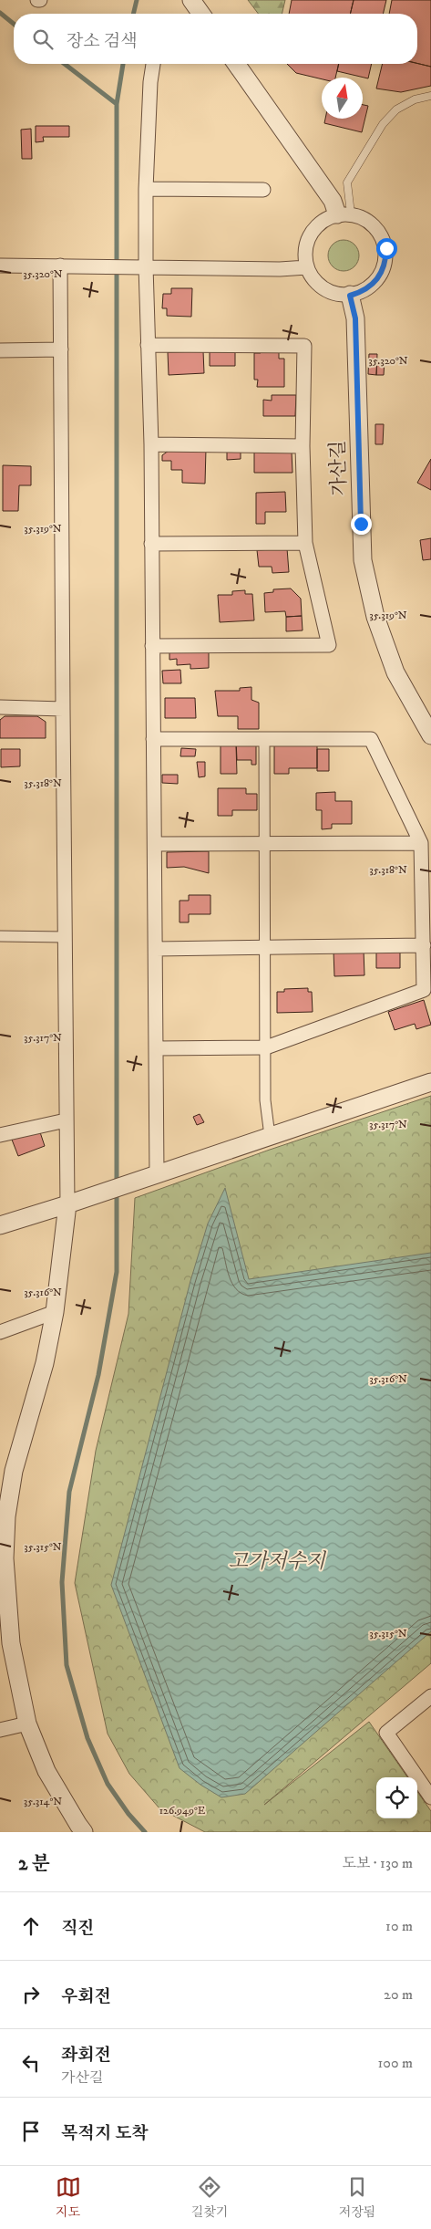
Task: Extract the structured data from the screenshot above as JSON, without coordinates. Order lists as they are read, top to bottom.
{
  "streets": {
    "street": ["가산길"]
  },
  "water": ["고가저수지"],
  "north": "top",
  "page": {
    "search": "장소 검색",
    "heading": ["2 분", "도보 · 130 m"],
    "list": [
      ["직진", "10 m"],
      ["우회전", "20 m"],
      ["좌회전", "가산길", "100 m"],
      "목적지 도착"
    ],
    "nav": ["지도", "길찾기", "저장됨"]
  },
  "coordinates": [
    "35.320°N",
    "35.319°N",
    "35.318°N",
    "35.317°N",
    "35.316°N",
    "35.315°N",
    "35.314°N",
    "126.949°E"
  ]
}
